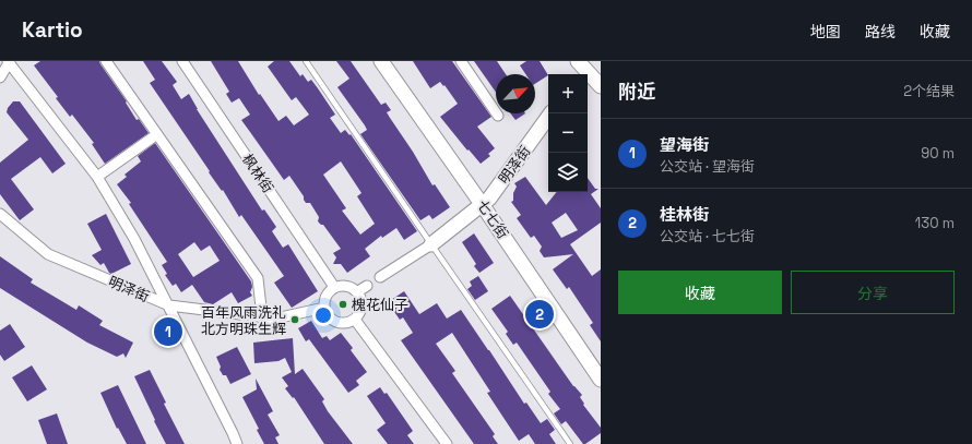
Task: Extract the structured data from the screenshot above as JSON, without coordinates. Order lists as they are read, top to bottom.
{
  "streets": {
    "main road": ["明泽街", "七七街"],
    "street": ["枫林街"]
  },
  "crossings": [
    ["明泽街", "枫林街"],
    ["明泽街", "七七街"]
  ],
  "places": ["槐花仙子", "百年风雨洗礼 北方明珠生辉"],
  "north": "top right",
  "page": {
    "header": "Kartio",
    "nav": ["地图", "路线", "收藏"],
    "heading": ["附近", "2个结果"],
    "map_buttons": ["+", "−"],
    "list": [
      {
        "mark": "1",
        "name": "望海街",
        "note": "公交站 · 望海街",
        "value": "90 m"
      },
      {
        "mark": "2",
        "name": "桂林街",
        "note": "公交站 · 七七街",
        "value": "130 m"
      }
    ],
    "buttons": ["收藏", "分享"],
    "pins": ["2", "1"]
  }
}
